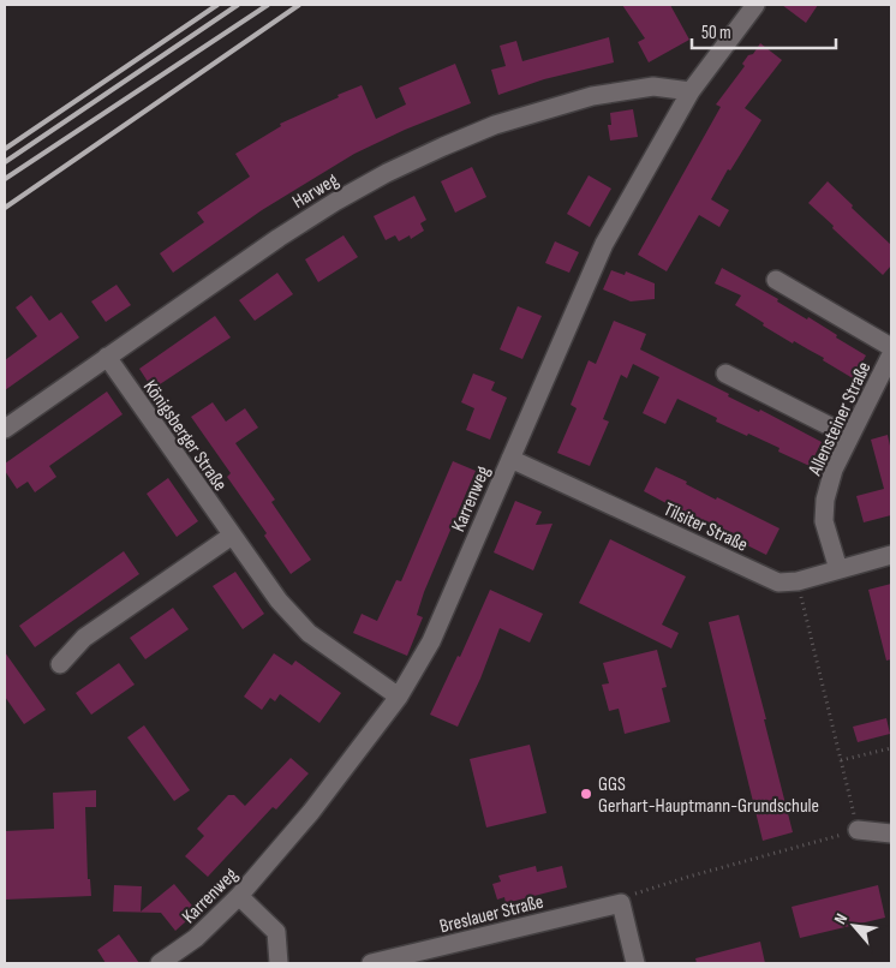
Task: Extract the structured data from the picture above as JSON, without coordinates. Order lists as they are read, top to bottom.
{
  "streets": {
    "street": [
      "Harweg",
      "Allensteiner Straße",
      "Königsberger Straße",
      "Karrenweg",
      "Tilsiter Straße",
      "Breslauer Straße"
    ]
  },
  "crossings": [
    ["Harweg", "Königsberger Straße"],
    ["Harweg", "Karrenweg"],
    ["Allensteiner Straße", "Tilsiter Straße"],
    ["Königsberger Straße", "Karrenweg"],
    ["Karrenweg", "Tilsiter Straße"]
  ],
  "places": ["GGS Gerhart-Hauptmann-Grundschule"],
  "scale_bar": "50 m",
  "north": "top left"
}
